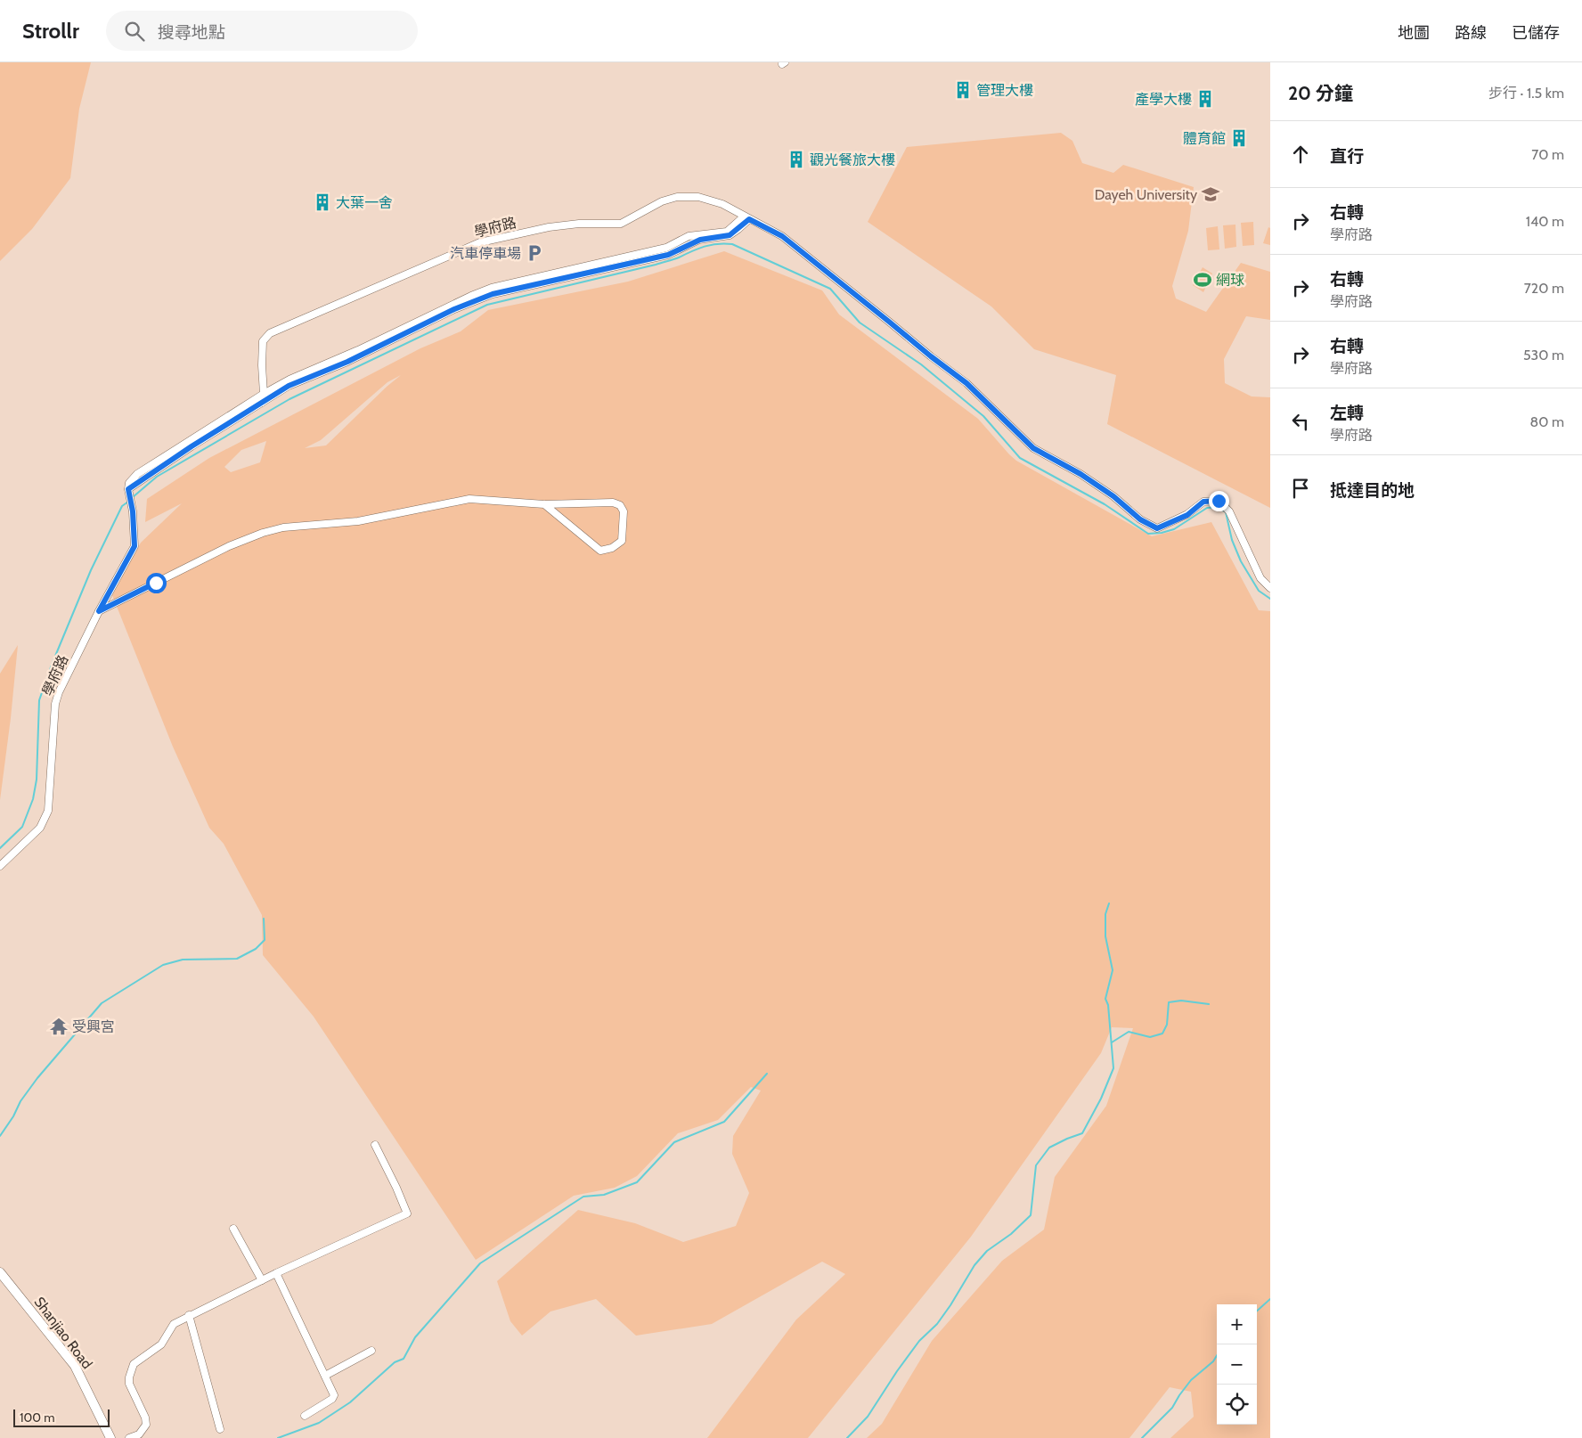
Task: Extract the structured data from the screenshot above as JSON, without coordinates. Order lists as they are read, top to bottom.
{
  "streets": {
    "main road": ["Shanjiao Road"],
    "street": ["學府路"]
  },
  "places": {
    "building": [
      "管理大樓",
      "產學大樓",
      "體育館",
      "觀光餐旅大樓",
      "大葉一舍"
    ],
    "school or university": ["Dayeh University"],
    "parking": ["汽車停車場"],
    "sports": ["網球"],
    "temple": ["受興宮"]
  },
  "scale_bar": "100 m",
  "page": {
    "header": "Strollr",
    "search": "搜尋地點",
    "nav": ["地圖", "路線", "已儲存"],
    "heading": ["20 分鐘", "步行 · 1.5 km"],
    "list": [
      ["直行", "70 m"],
      ["右轉", "學府路", "140 m"],
      ["右轉", "學府路", "720 m"],
      ["右轉", "學府路", "530 m"],
      ["左轉", "學府路", "80 m"],
      "抵達目的地"
    ],
    "map_buttons": ["+", "−"],
    "scale": "100 m"
  }
}
